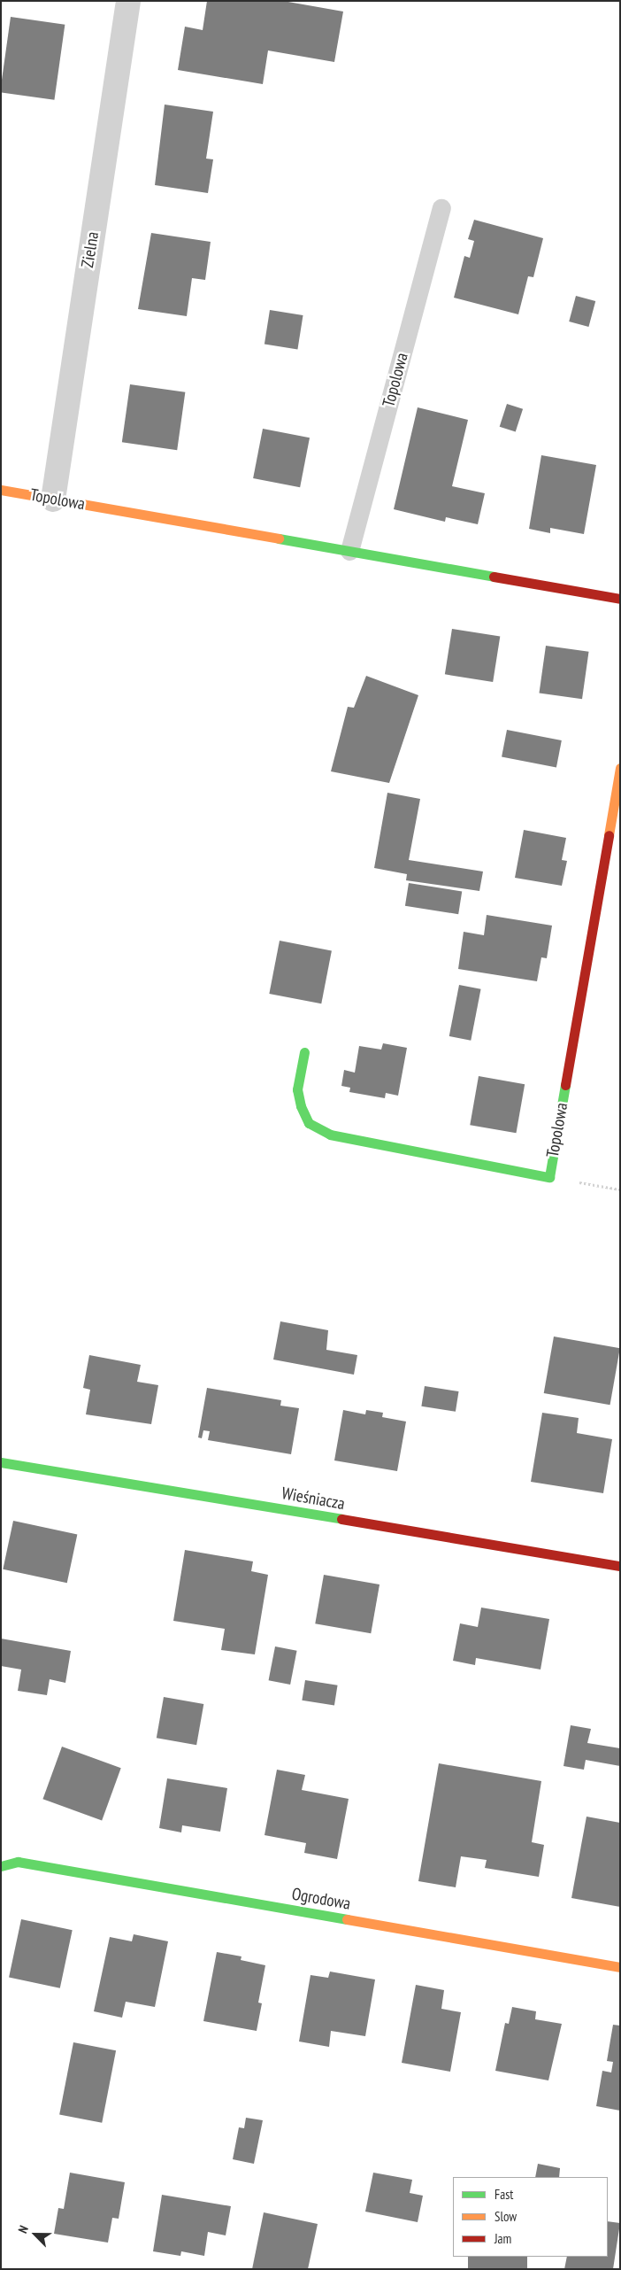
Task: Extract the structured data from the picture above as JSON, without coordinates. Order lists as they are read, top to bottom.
{
  "streets": {
    "street": [
      "Zielna",
      "Topolowa",
      "Wieśniacza",
      "Ogrodowa"
    ]
  },
  "crossings": [
    ["Zielna", "Topolowa"]
  ],
  "legend": ["Fast", "Slow", "Jam"],
  "north": "top left"
}
